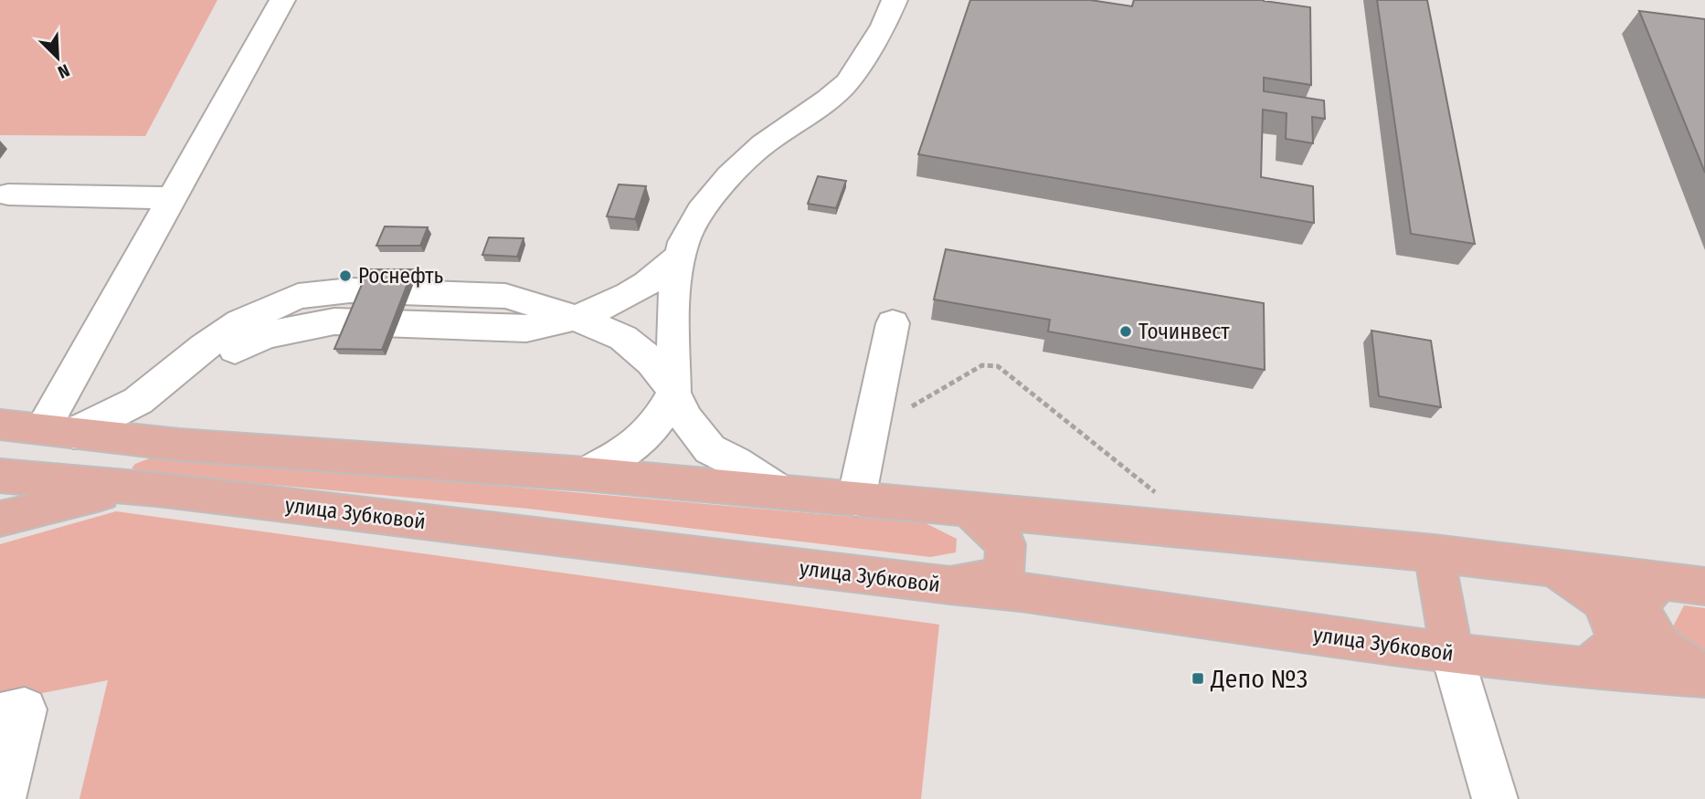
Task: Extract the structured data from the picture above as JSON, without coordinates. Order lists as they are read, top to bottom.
{
  "streets": {
    "main road": ["улица Зубковой"]
  },
  "places": {
    "other": ["Роснефть", "Точинвест"],
    "transit": ["Депо №3"]
  },
  "north": "bottom right"
}
